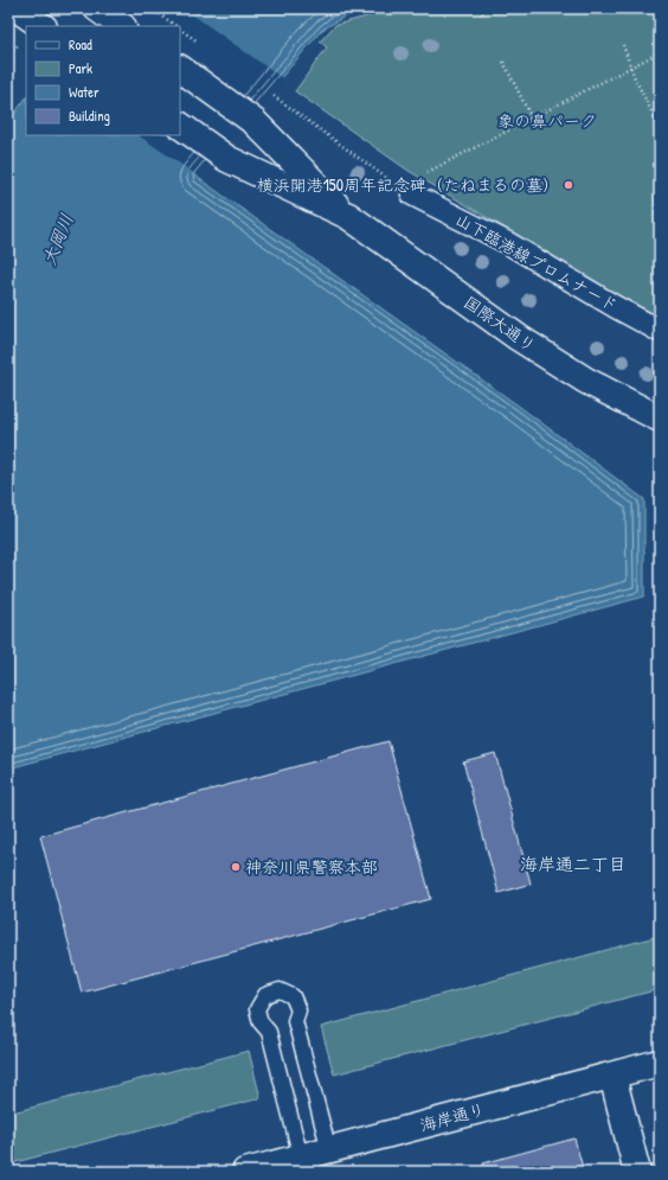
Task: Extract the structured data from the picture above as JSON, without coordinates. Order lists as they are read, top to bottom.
{
  "streets": {
    "street": ["山下臨港線プロムナード", "国際大通り", "海岸通り"]
  },
  "districts": ["海岸通二丁目"],
  "water": ["大岡川"],
  "parks": ["象の鼻パーク"],
  "places": ["横浜開港150周年記念碑（たねまるの墓）", "神奈川県警察本部"],
  "legend": [
    "Road",
    "Park",
    "Water",
    "Building"
  ]
}
